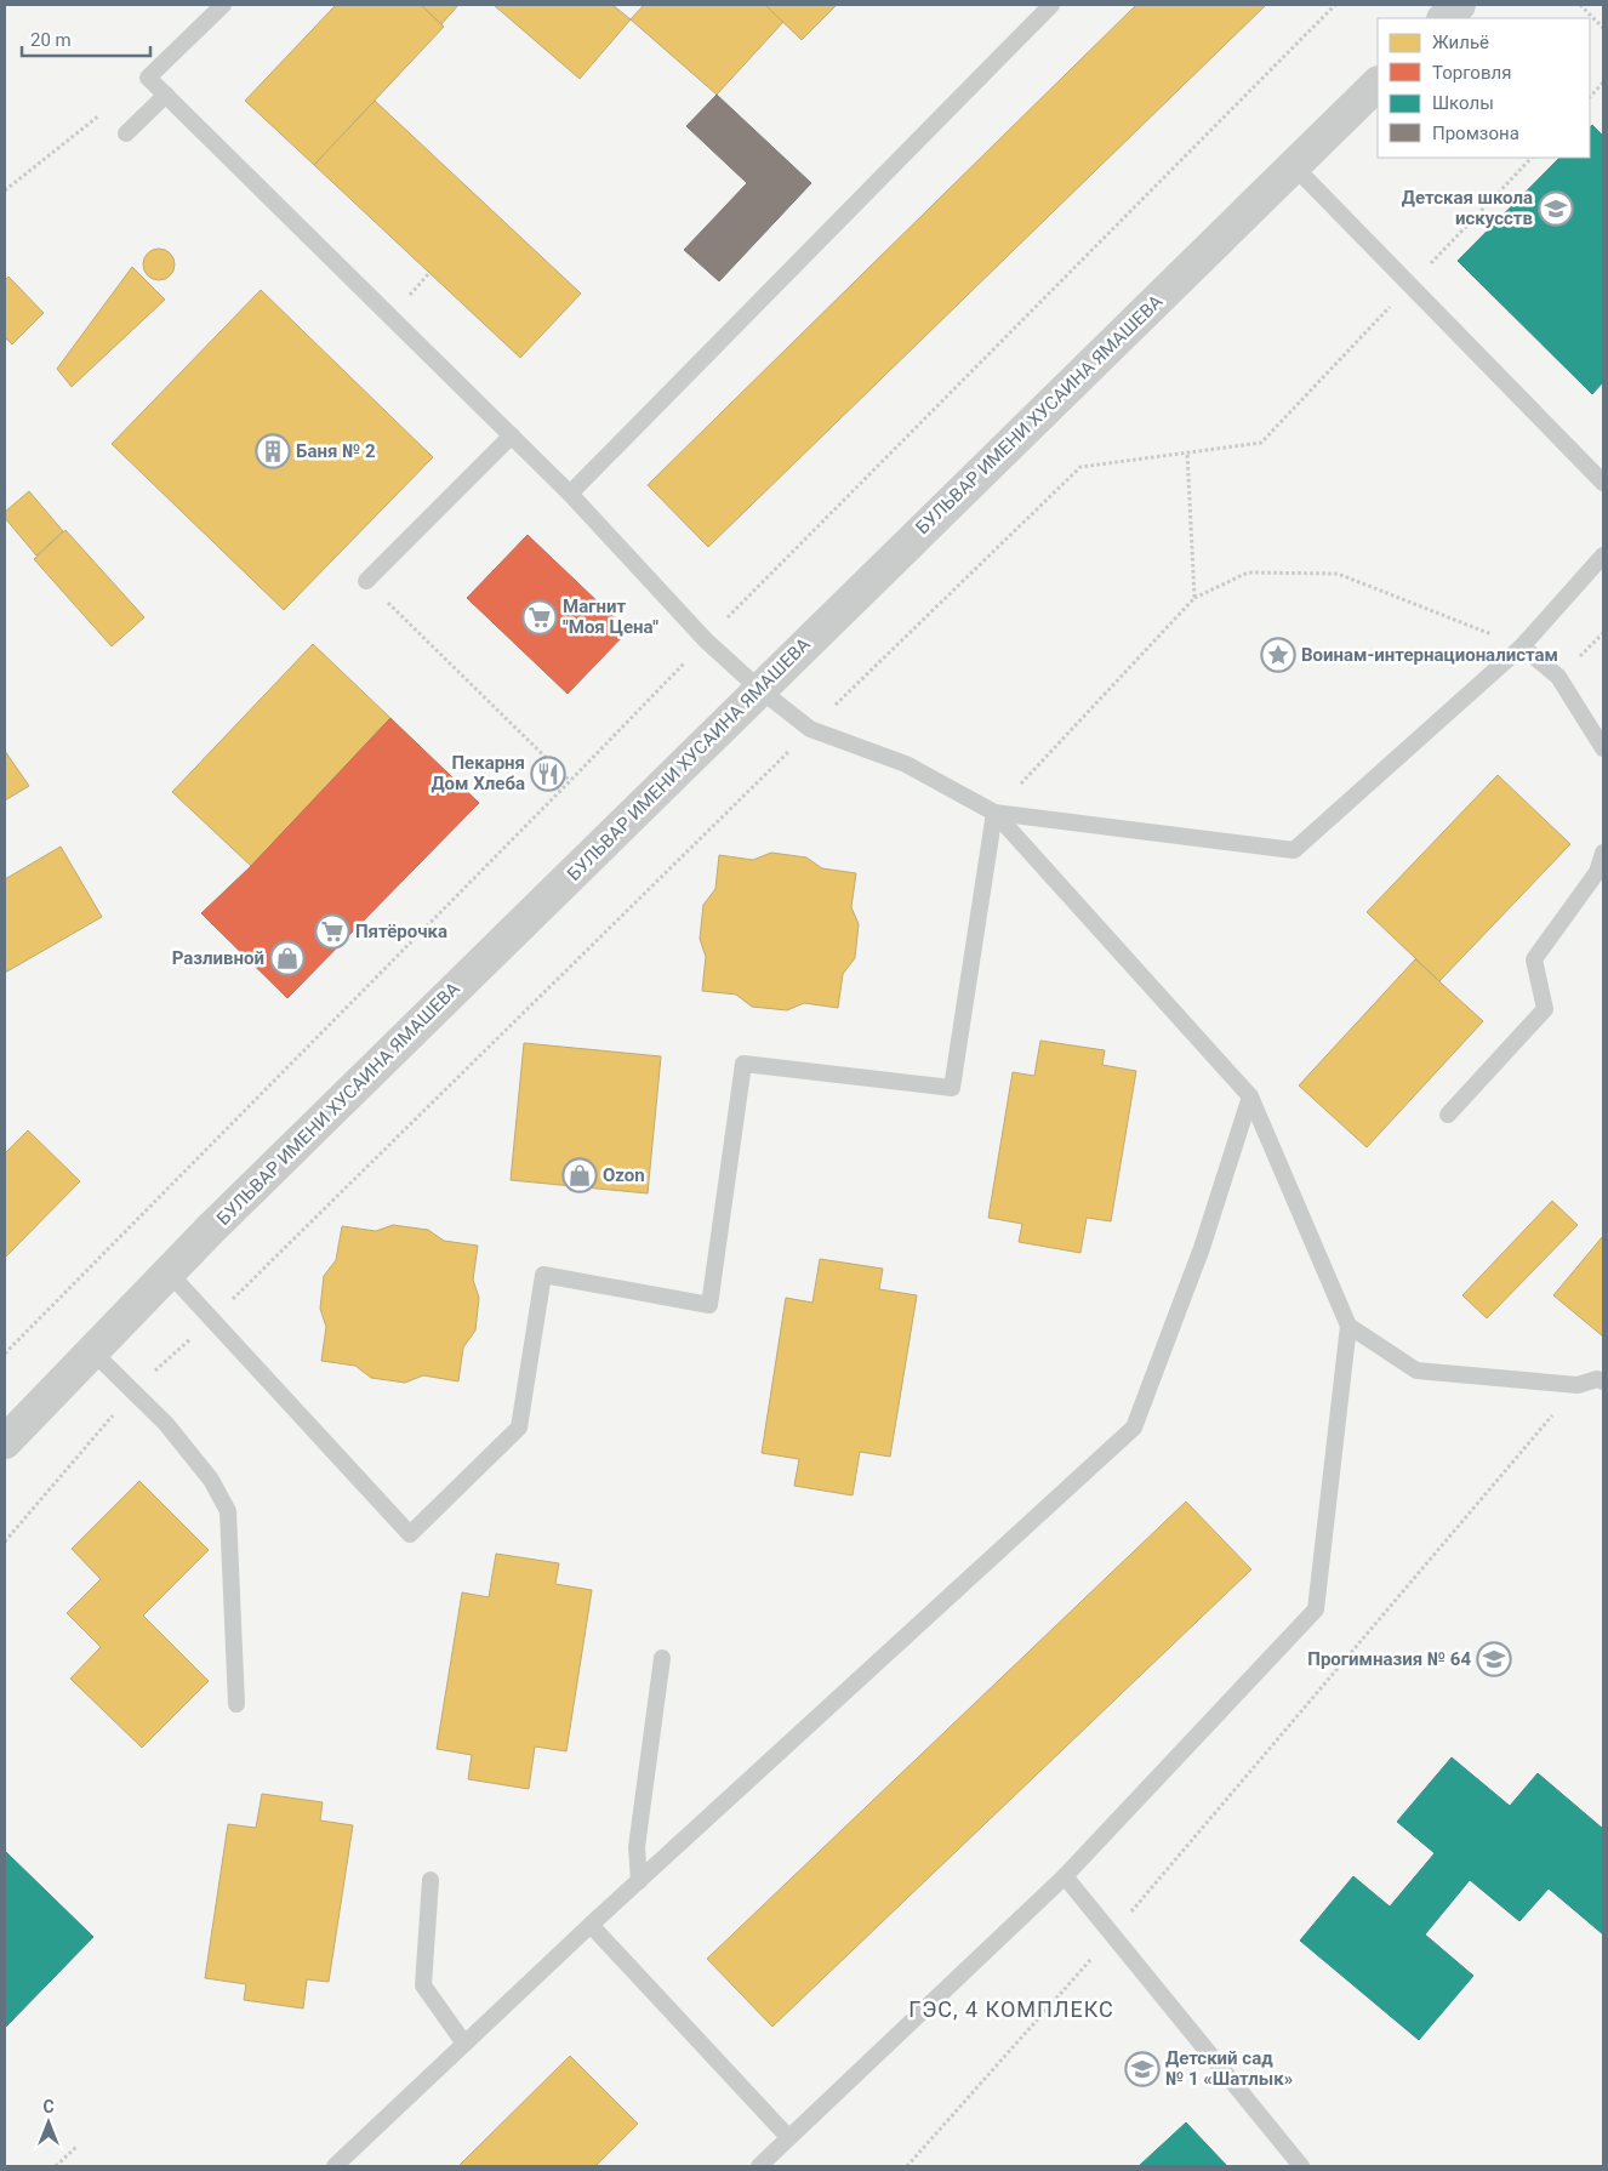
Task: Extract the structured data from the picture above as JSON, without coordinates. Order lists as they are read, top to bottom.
{
  "streets": {
    "street": ["БУЛЬВАР ИМЕНИ ХУСАИНА ЯМАШЕВА"]
  },
  "districts": ["ГЭС, 4 КОМПЛЕКС"],
  "places": {
    "school or university": ["Детская школа искусств", "Прогимназия № 64", "Детский сад № 1 «Шатлык»"],
    "building": ["Баня № 2"],
    "supermarket": ["Магнит \"Моя Цена\"", "Пятёрочка"],
    "place": ["Воинам-интернационалистам"],
    "restaurant": ["Пекарня Дом Хлеба"],
    "shop": ["Разливной", "Ozon"]
  },
  "legend": [
    "Жильё",
    "Торговля",
    "Школы",
    "Промзона"
  ],
  "scale_bar": "20 m",
  "north": "top"
}
